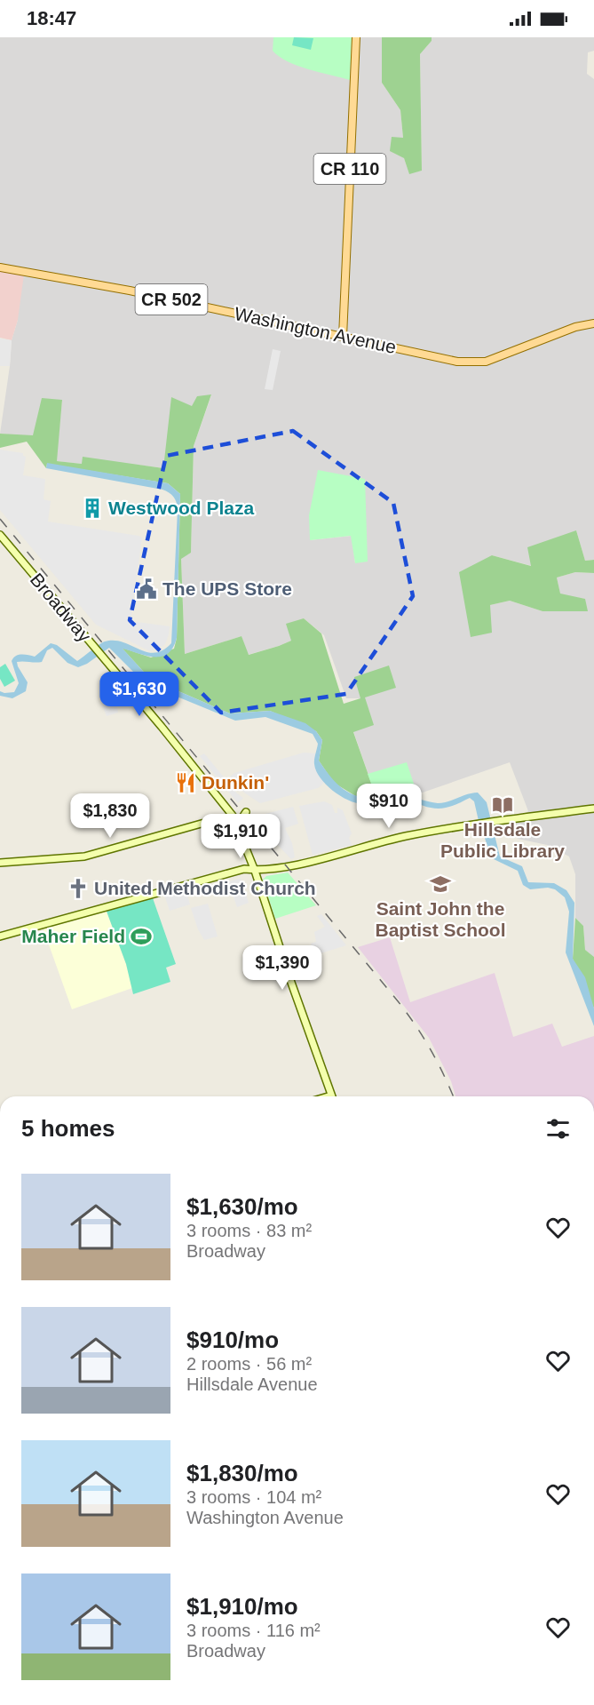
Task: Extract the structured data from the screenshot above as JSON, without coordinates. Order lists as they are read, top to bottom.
{
  "streets": {
    "main road": ["CR 110", "CR 502", "Washington Avenue"],
    "street": ["Broadway"]
  },
  "crossings": [
    ["CR 110", "Washington Avenue"]
  ],
  "places": {
    "building": ["Westwood Plaza"],
    "public building": ["The UPS Store"],
    "restaurant": ["Dunkin'"],
    "library": ["Hillsdale Public Library"],
    "school or university": ["Saint John the Baptist School"],
    "church": ["United Methodist Church"],
    "sports": ["Maher Field"]
  },
  "page": {
    "status": "18:47",
    "price": [
      "$1,630",
      "$910",
      "$1,830",
      "$1,910",
      "$1,390"
    ],
    "heading": "5 homes",
    "list": [
      {
        "name": "$1,630/mo",
        "note": "3 rooms · 83 m² · Broadway"
      },
      {
        "name": "$910/mo",
        "note": "2 rooms · 56 m² · Hillsdale Avenue"
      },
      {
        "name": "$1,830/mo",
        "note": "3 rooms · 104 m² · Washington Avenue"
      },
      {
        "name": "$1,910/mo",
        "note": "3 rooms · 116 m² · Broadway"
      }
    ]
  }
}
